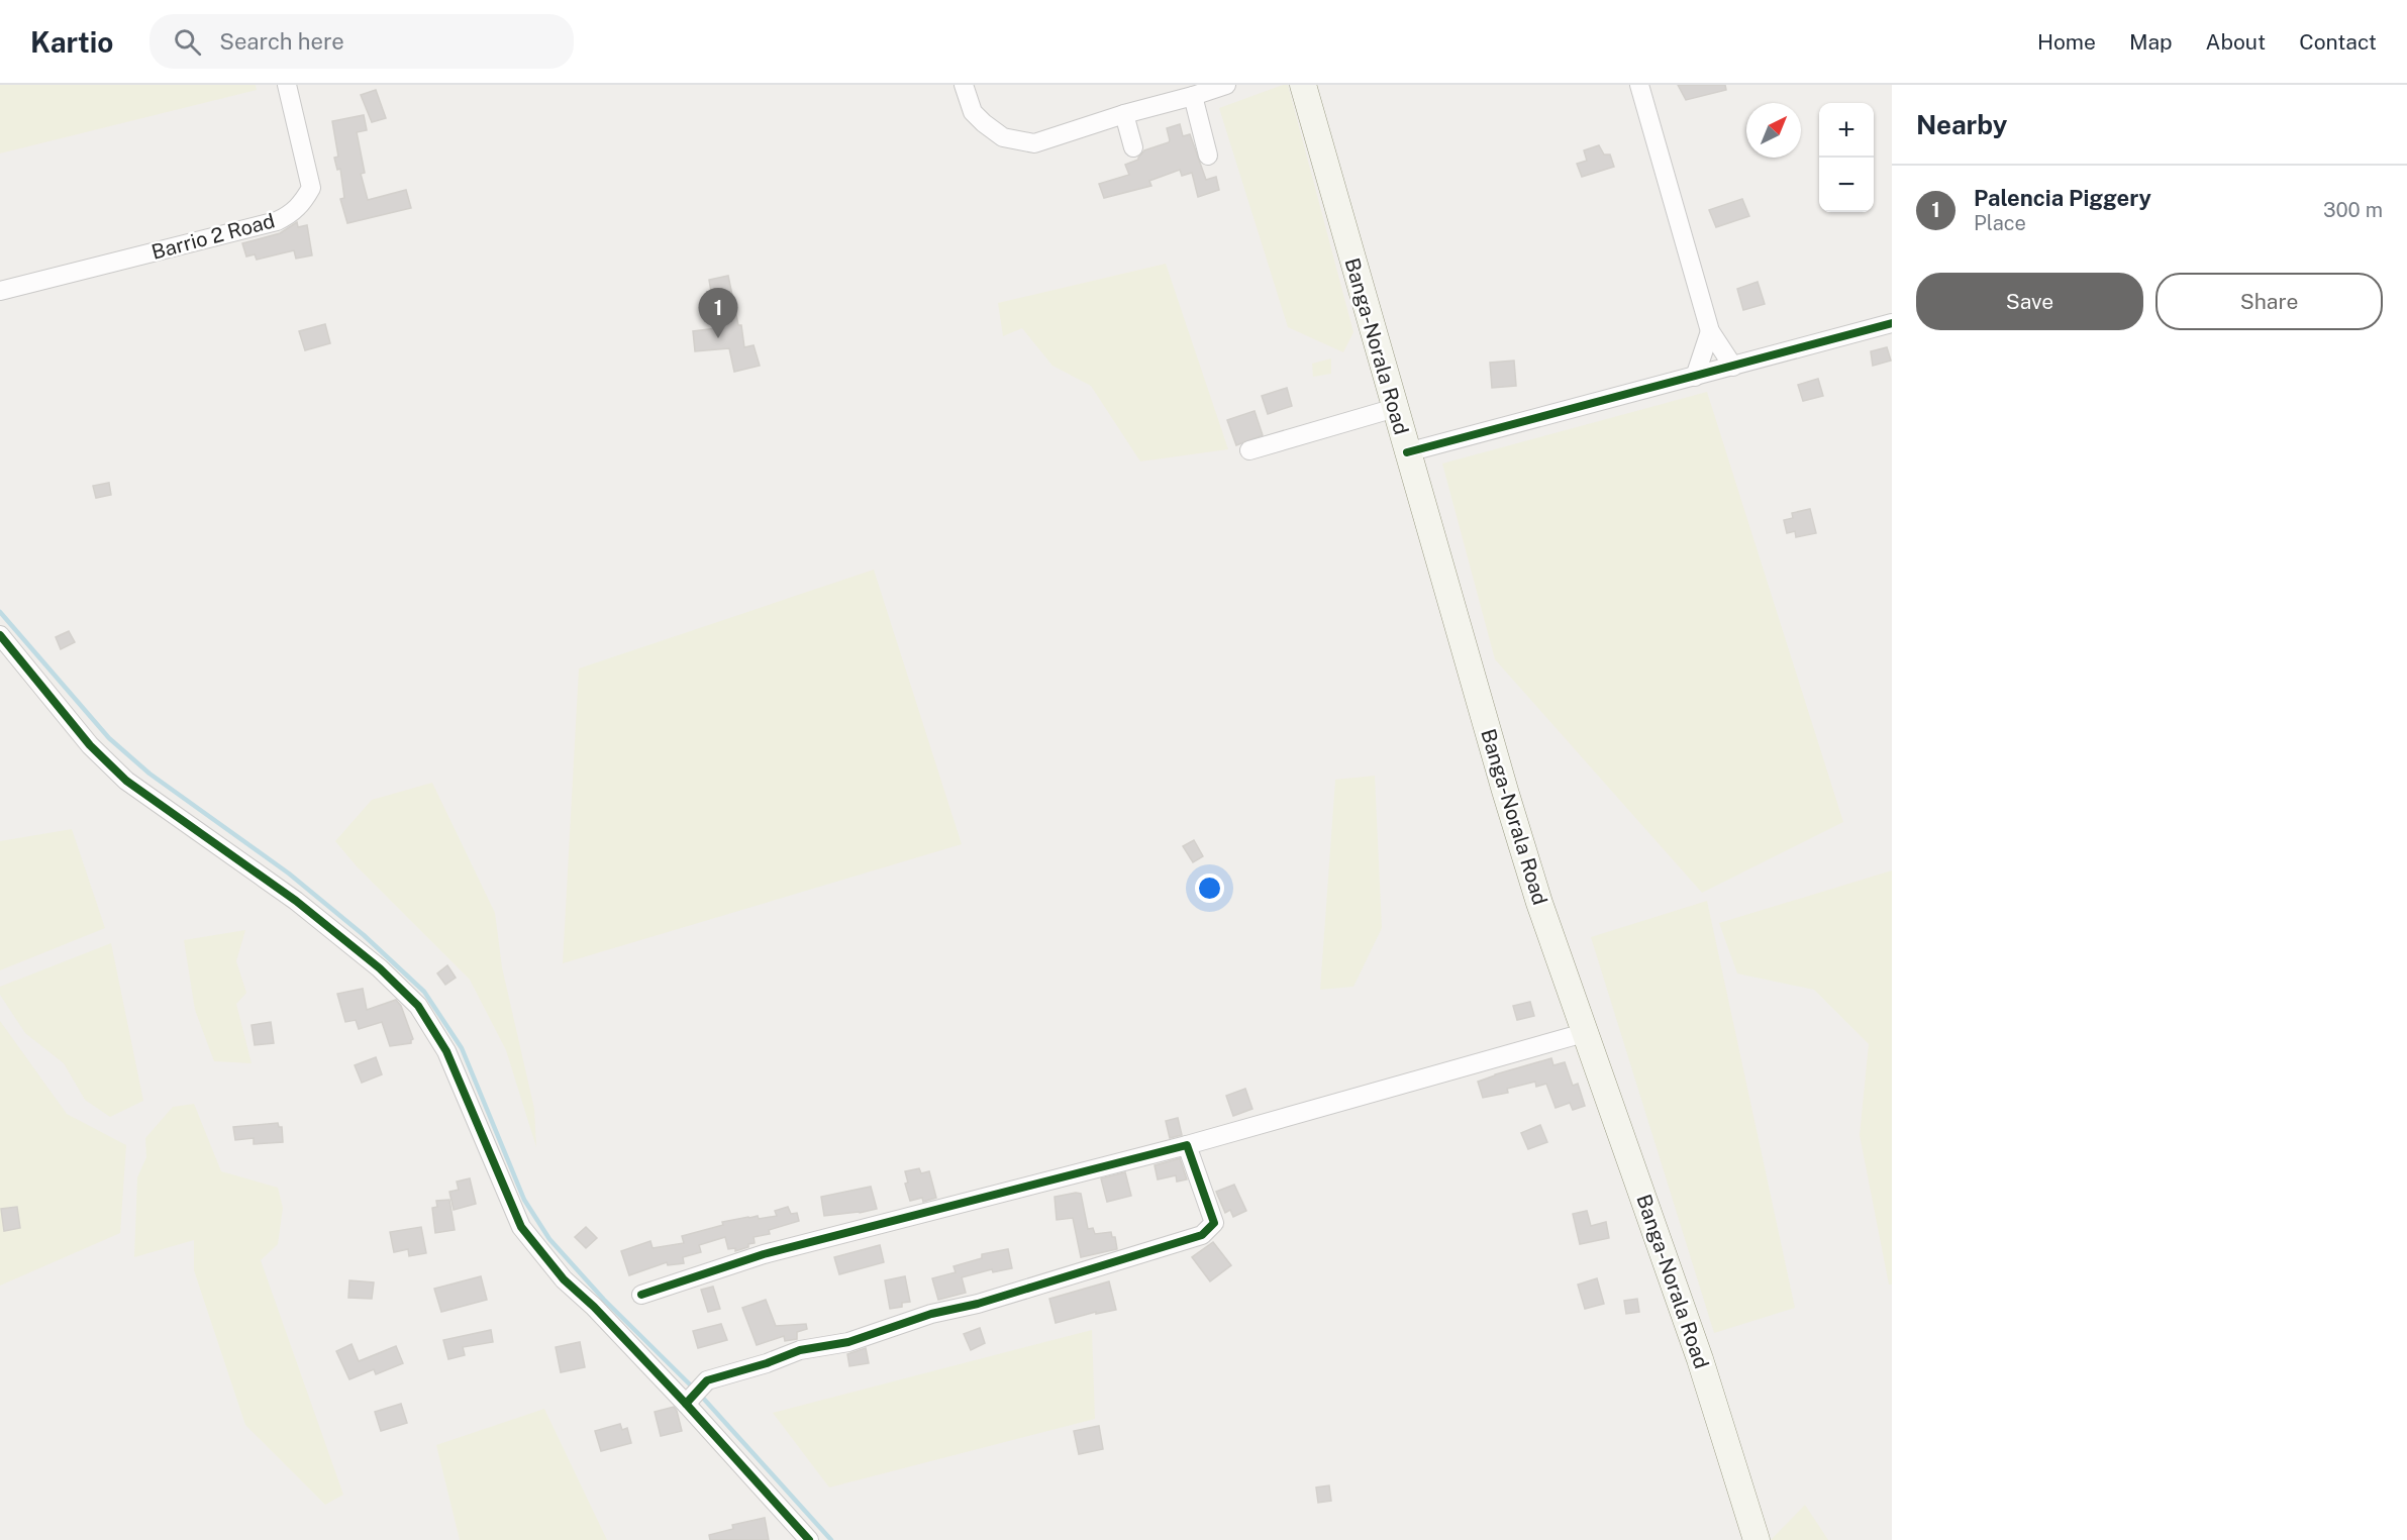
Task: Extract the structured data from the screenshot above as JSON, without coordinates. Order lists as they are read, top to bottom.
{
  "streets": {
    "main road": ["Banga-Norala Road"],
    "street": ["Barrio 2 Road"]
  },
  "north": "top right",
  "page": {
    "header": "Kartio",
    "search": "Search here",
    "nav": [
      "Home",
      "Map",
      "About",
      "Contact"
    ],
    "heading": "Nearby",
    "map_buttons": ["+", "−"],
    "list": [
      {
        "mark": "1",
        "name": "Palencia Piggery",
        "note": "Place",
        "value": "300 m"
      }
    ],
    "buttons": ["Save", "Share"],
    "pins": "1"
  }
}
